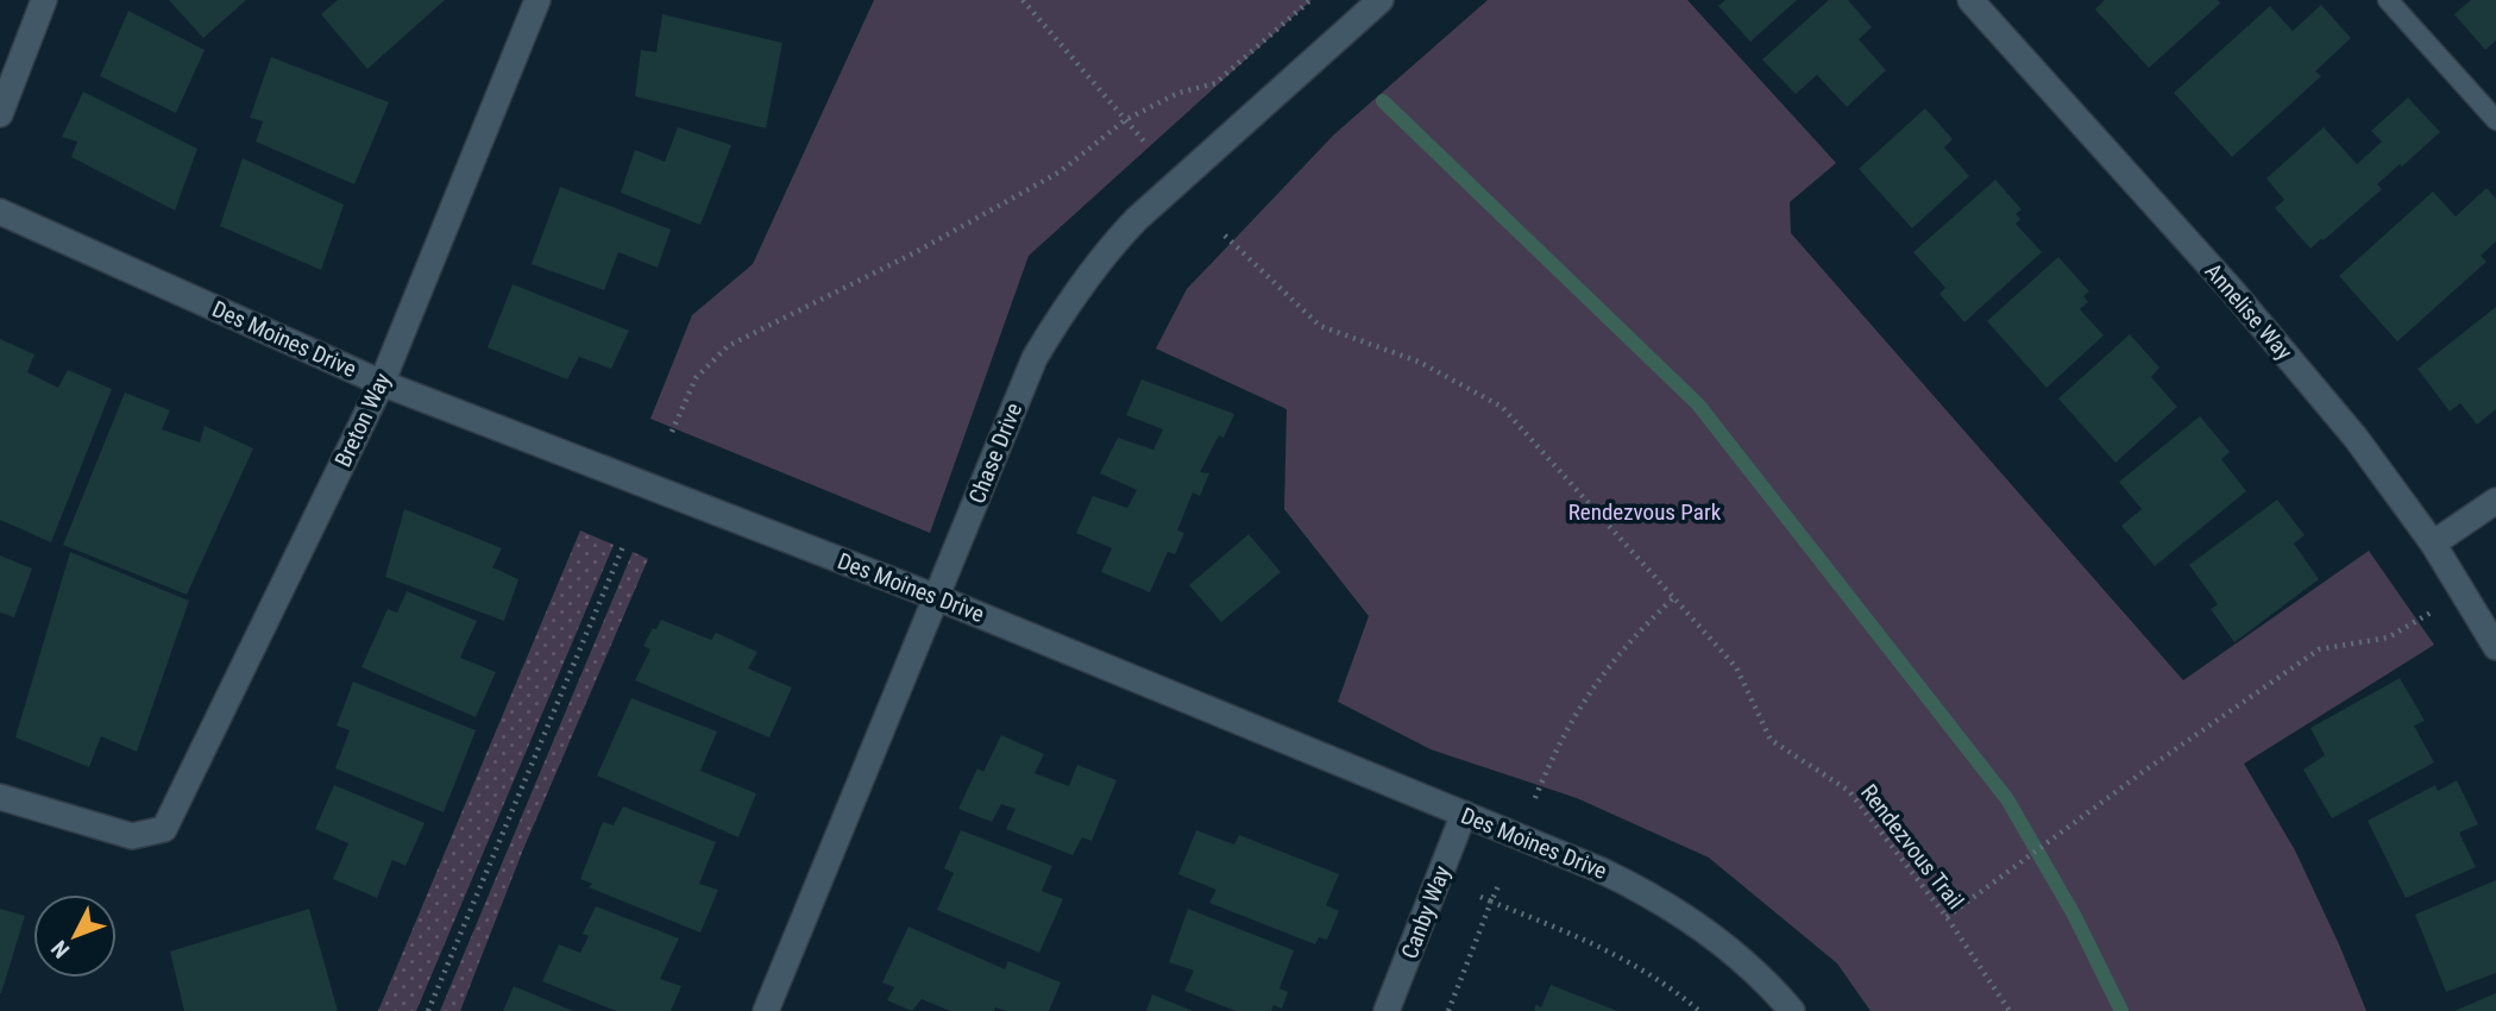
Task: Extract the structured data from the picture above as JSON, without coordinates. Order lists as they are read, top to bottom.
{
  "streets": {
    "street": [
      "Annelise Way",
      "Des Moines Drive",
      "Breton Way",
      "Chase Drive",
      "Canby Way"
    ],
    "path": ["Rendezvous Trail"]
  },
  "crossings": [
    ["Des Moines Drive", "Breton Way"],
    ["Des Moines Drive", "Chase Drive"],
    ["Des Moines Drive", "Canby Way"]
  ],
  "parks": ["Rendezvous Park"],
  "north": "bottom left"
}
